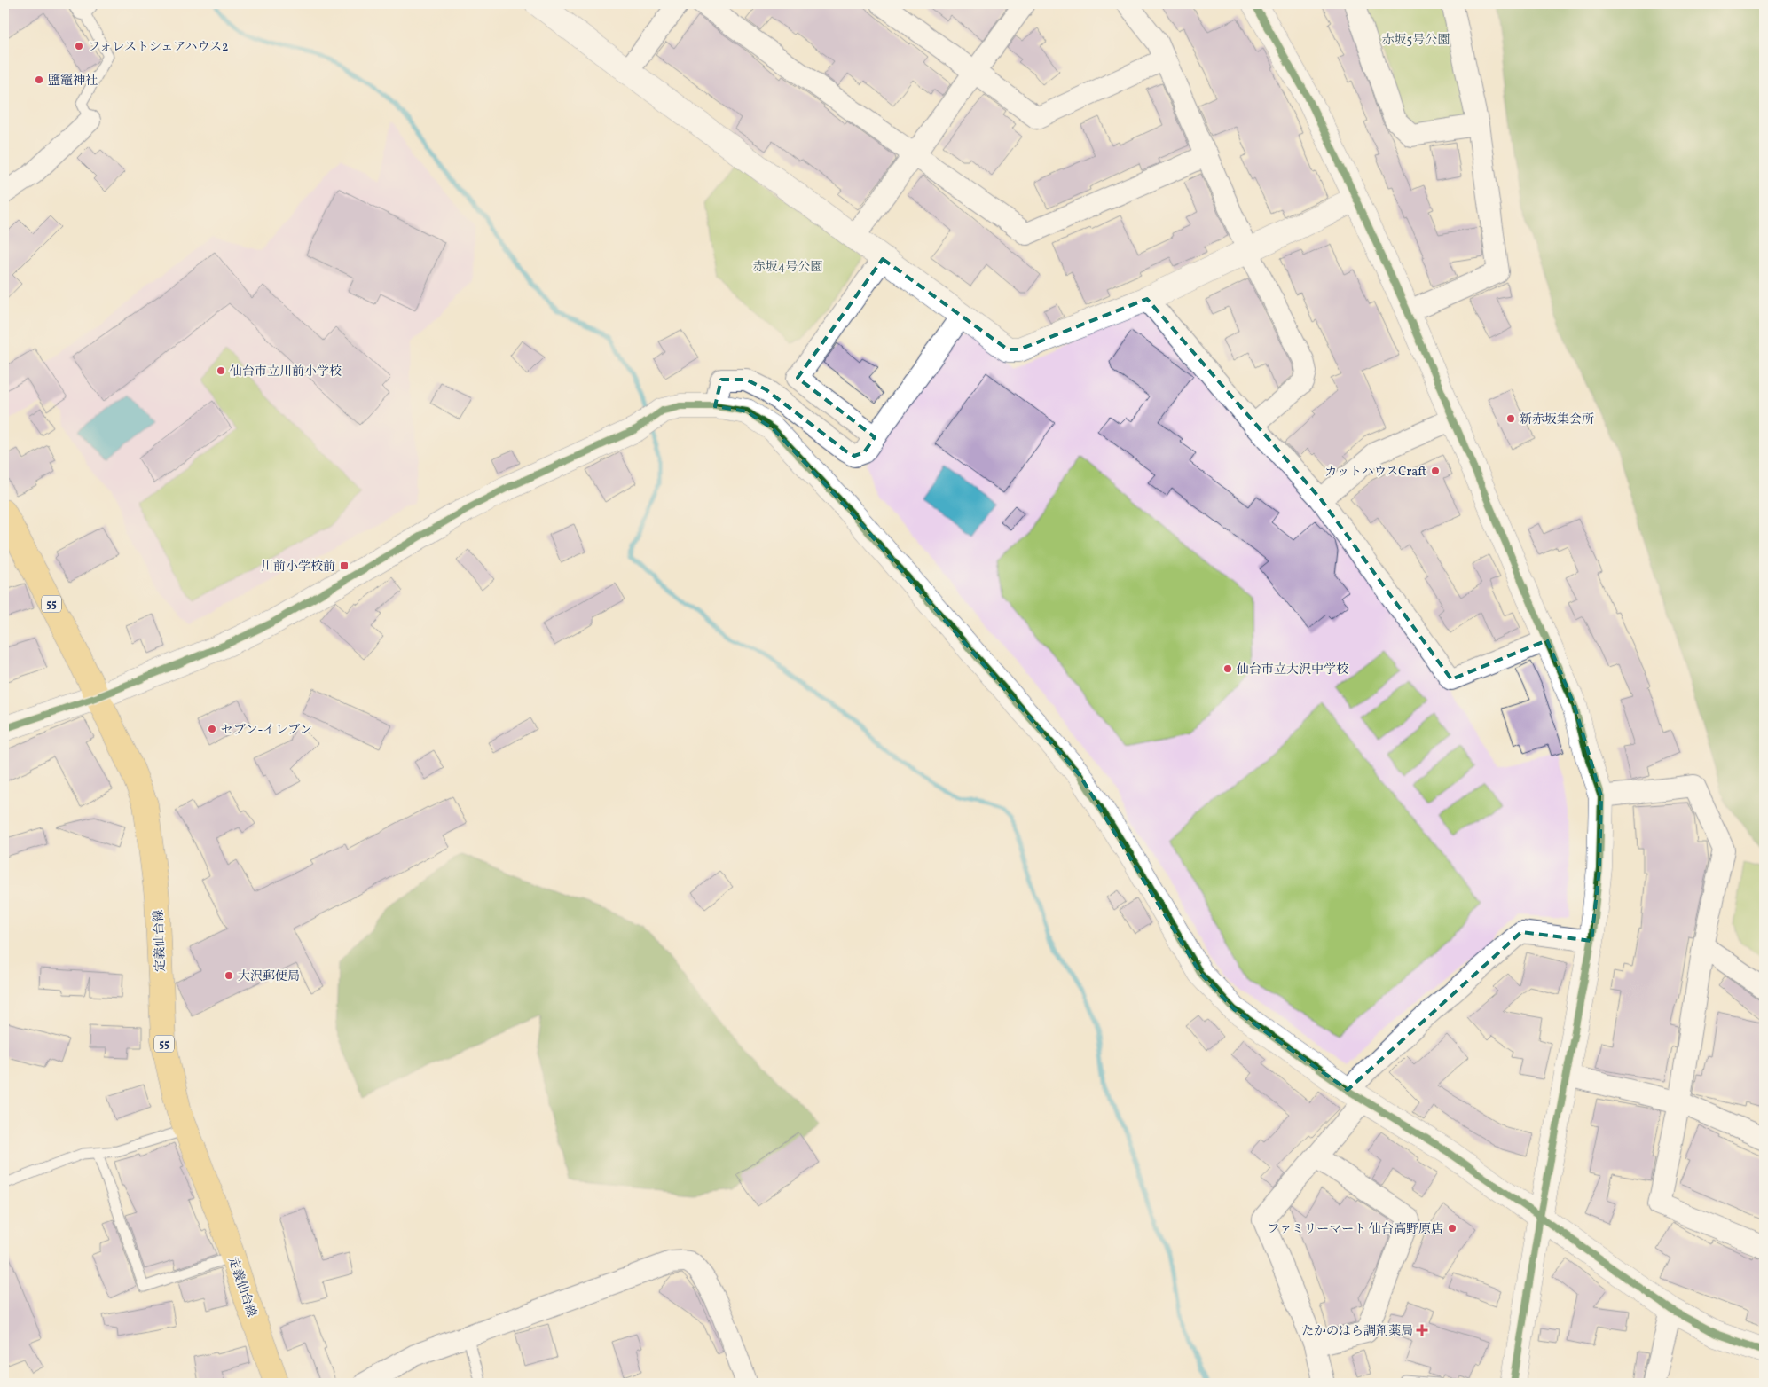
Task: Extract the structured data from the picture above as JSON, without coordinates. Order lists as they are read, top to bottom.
{
  "streets": {
    "main road": ["55", "定義仙台線"]
  },
  "parks": ["赤坂5号公園", "赤坂4号公園"],
  "places": {
    "other": [
      "フォレストシェアハウス2",
      "鹽竈神社",
      "仙台市立川前小学校",
      "新赤坂集会所",
      "カットハウスCraft",
      "仙台市立大沢中学校",
      "セブン-イレブン",
      "大沢郵便局",
      "ファミリーマート 仙台高野原店"
    ],
    "transit": ["川前小学校前"],
    "health": ["たかのはら調剤薬局"]
  }
}
